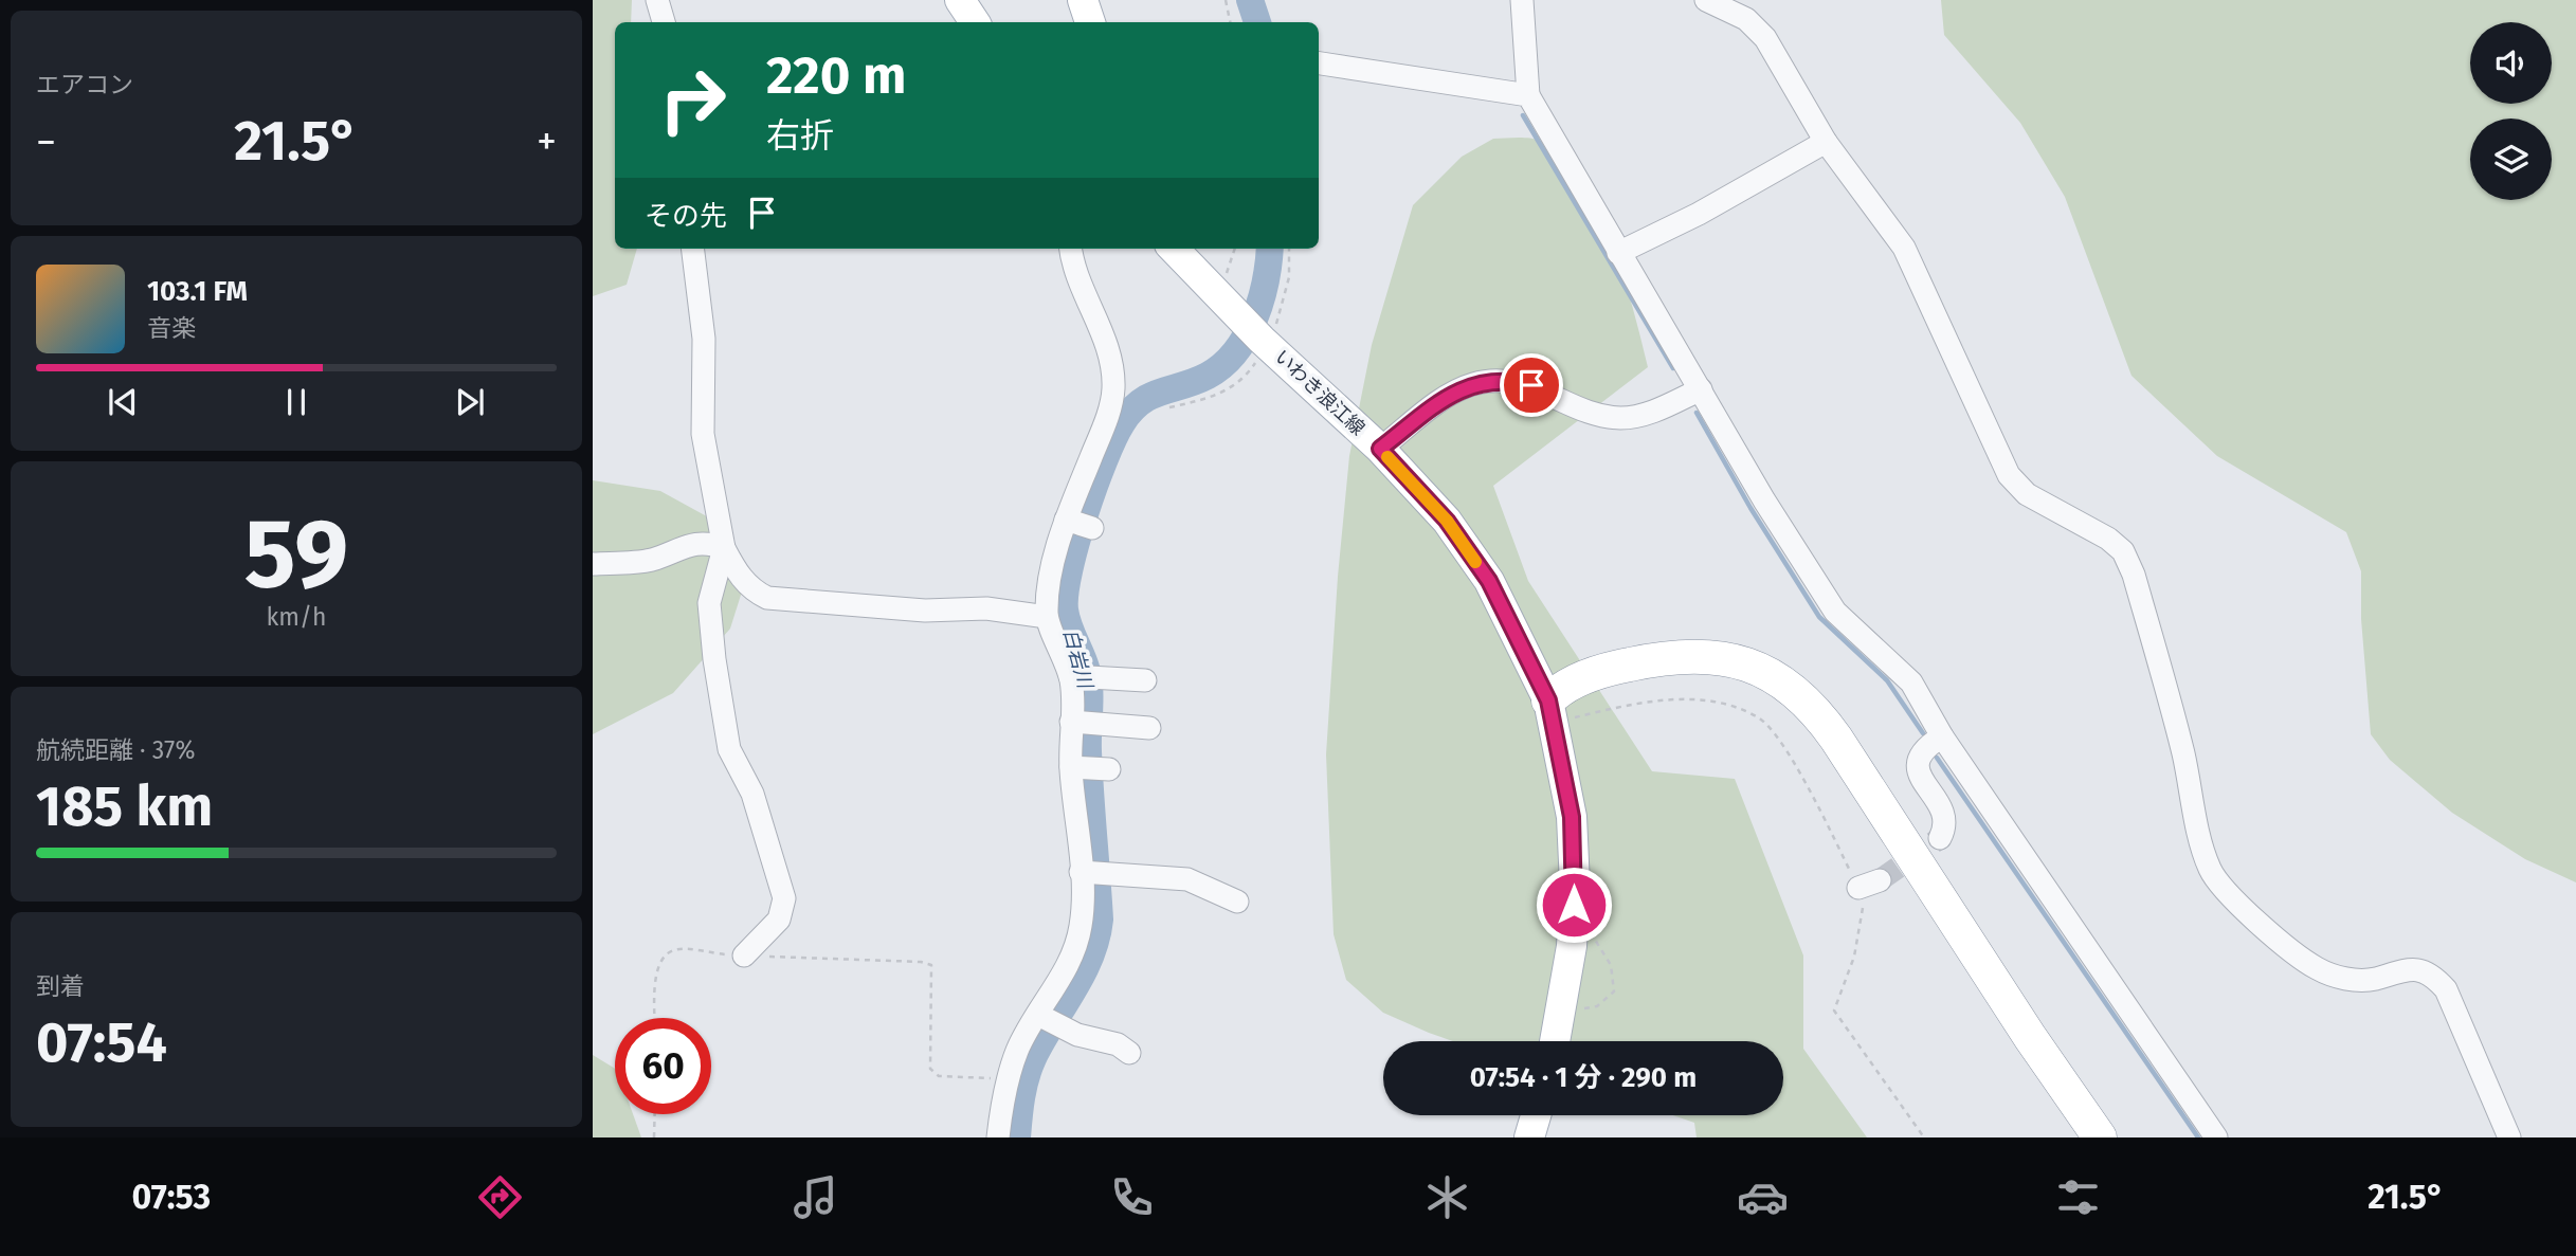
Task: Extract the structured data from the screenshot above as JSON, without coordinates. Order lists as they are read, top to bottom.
{
  "streets": {
    "main road": ["いわき浪江線"]
  },
  "water": ["白岩川"],
  "page": {
    "tile": [
      "エアコン",
      ["59", "km/h"],
      ["航続距離 · 37%", "185 km"],
      ["到着", "07:54"]
    ],
    "turn": ["220 m", "右折"],
    "heat": ["−", "21.5°", "+"],
    "then": "その先",
    "song": ["103.1 FM", "音楽"],
    "limit": "60",
    "trip": "07:54 · 1 分 · 290 m",
    "tabs": ["07:53", "21.5°"]
  }
}
